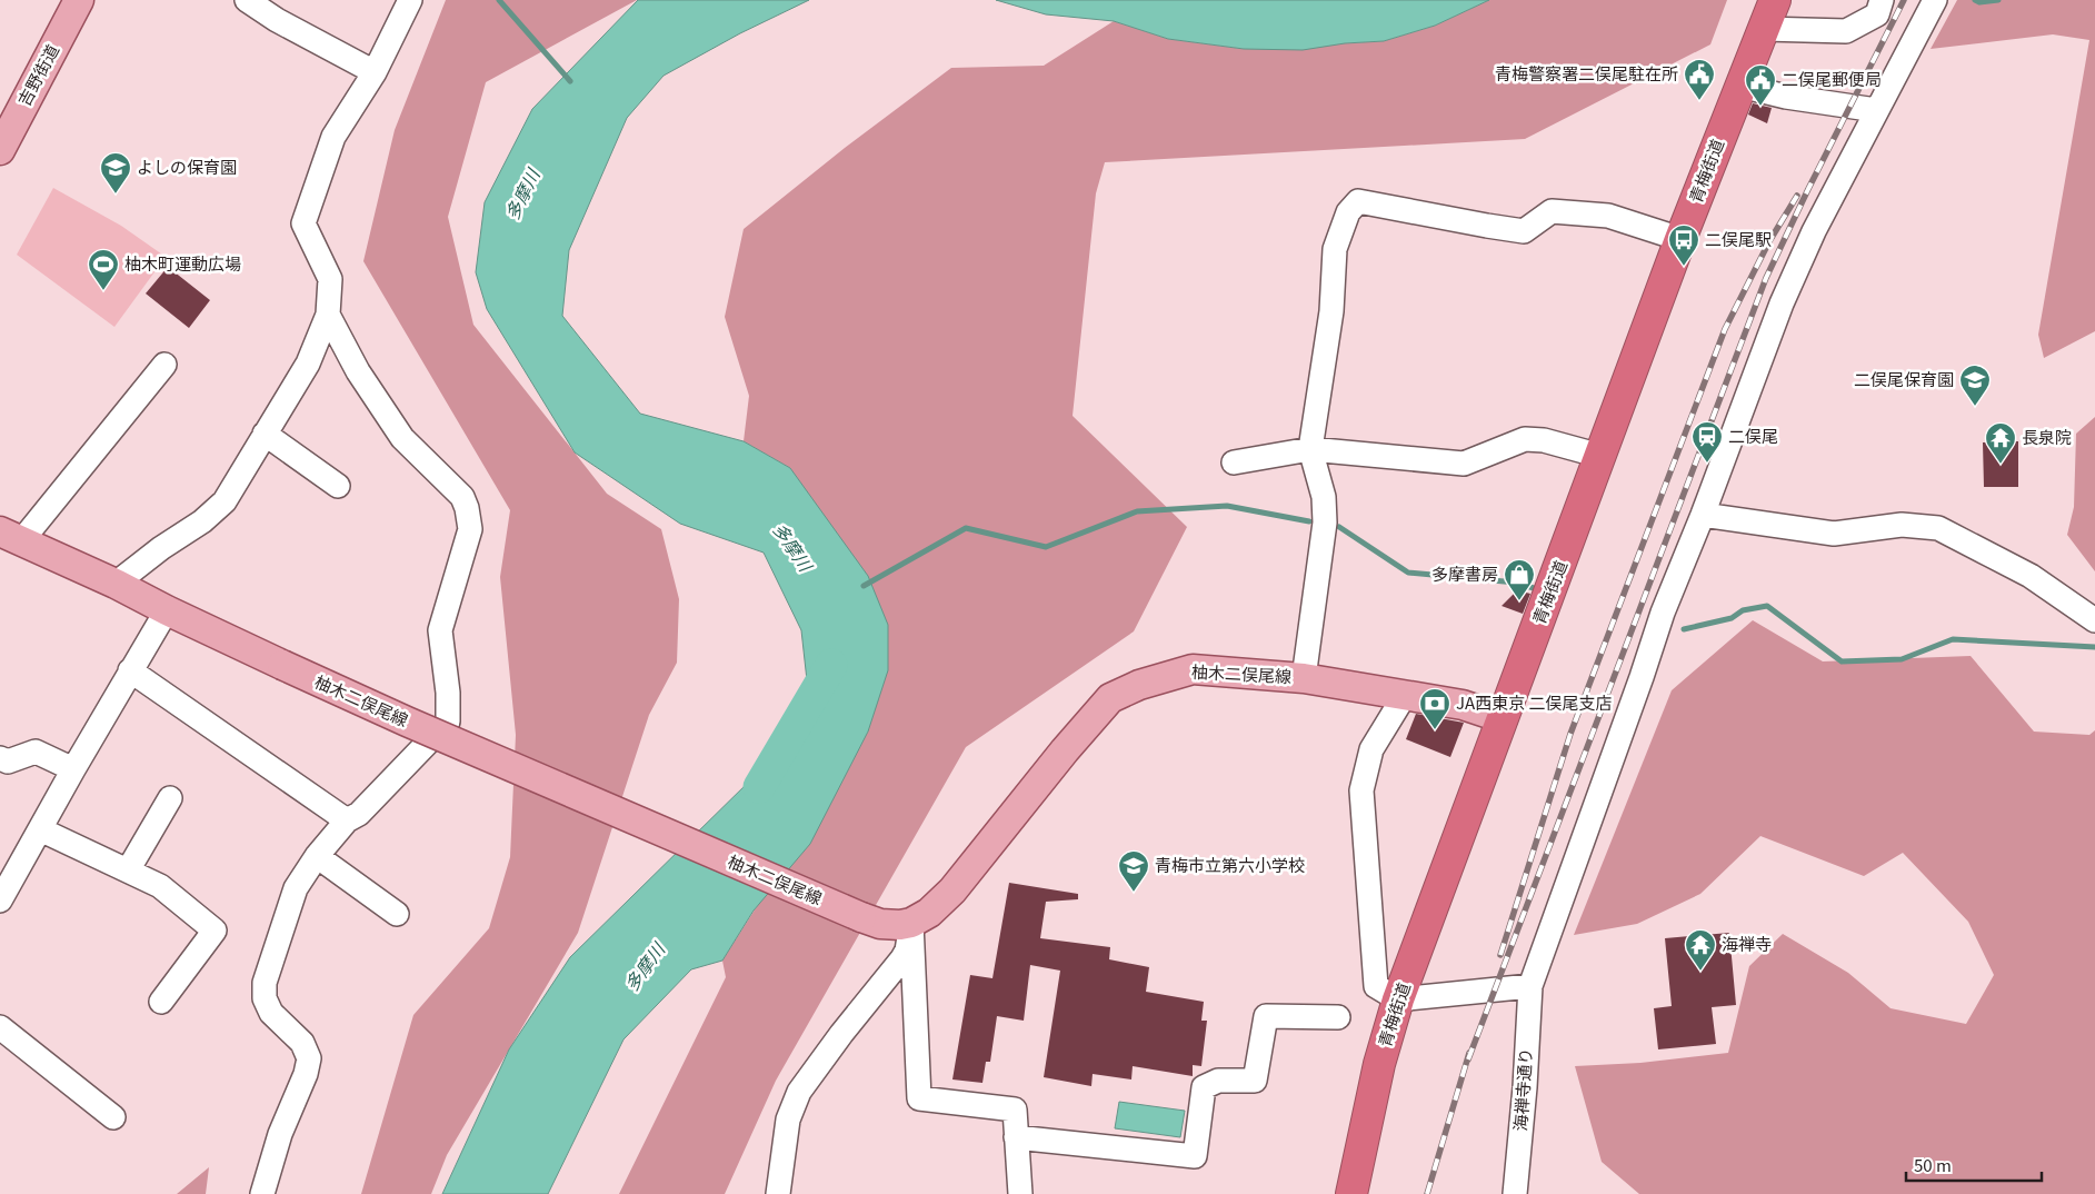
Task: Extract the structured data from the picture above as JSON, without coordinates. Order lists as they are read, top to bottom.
{
  "streets": {
    "highway": ["青梅街道"],
    "main road": ["吉野街道", "柚木二俣尾線"],
    "street": ["海禅寺通り"]
  },
  "crossings": [
    ["青梅街道", "柚木二俣尾線"]
  ],
  "water": ["多摩川"],
  "places": {
    "public building": ["青梅警察署二俣尾駐在所", "二俣尾郵便局"],
    "school or university": ["よしの保育園", "二俣尾保育園", "青梅市立第六小学校"],
    "bus stop": ["二俣尾駅"],
    "sports": ["柚木町運動広場"],
    "station": ["二俣尾"],
    "temple": ["長泉院", "海禅寺"],
    "shop": ["多摩書房"],
    "bank": ["JA西東京 二俣尾支店"]
  },
  "scale_bar": "50 m"
}
